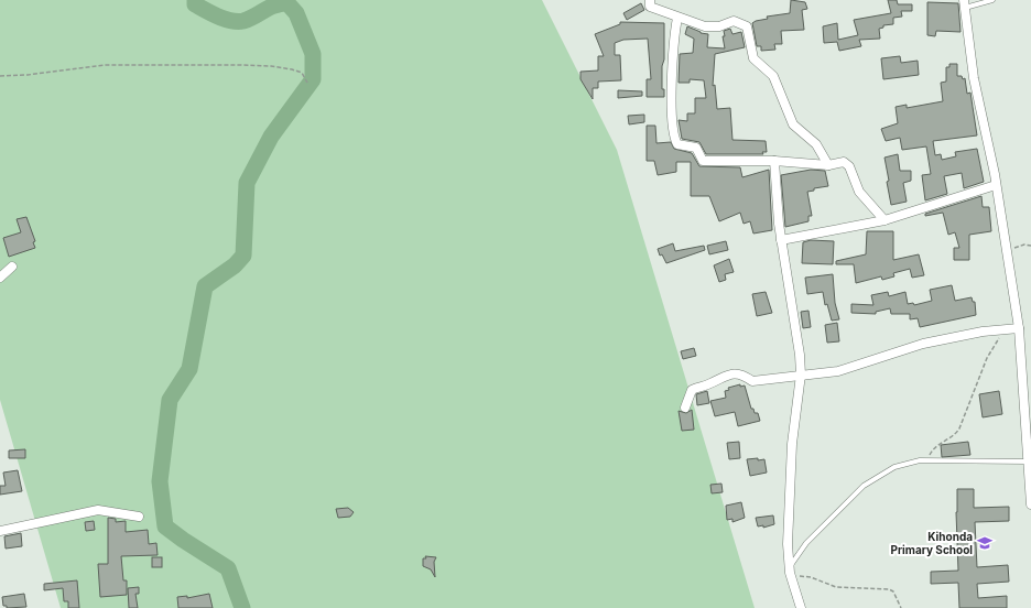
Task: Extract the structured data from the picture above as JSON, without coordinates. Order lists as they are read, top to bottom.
{
  "places": {
    "school or university": ["Kihonda Primary School"]
  }
}
